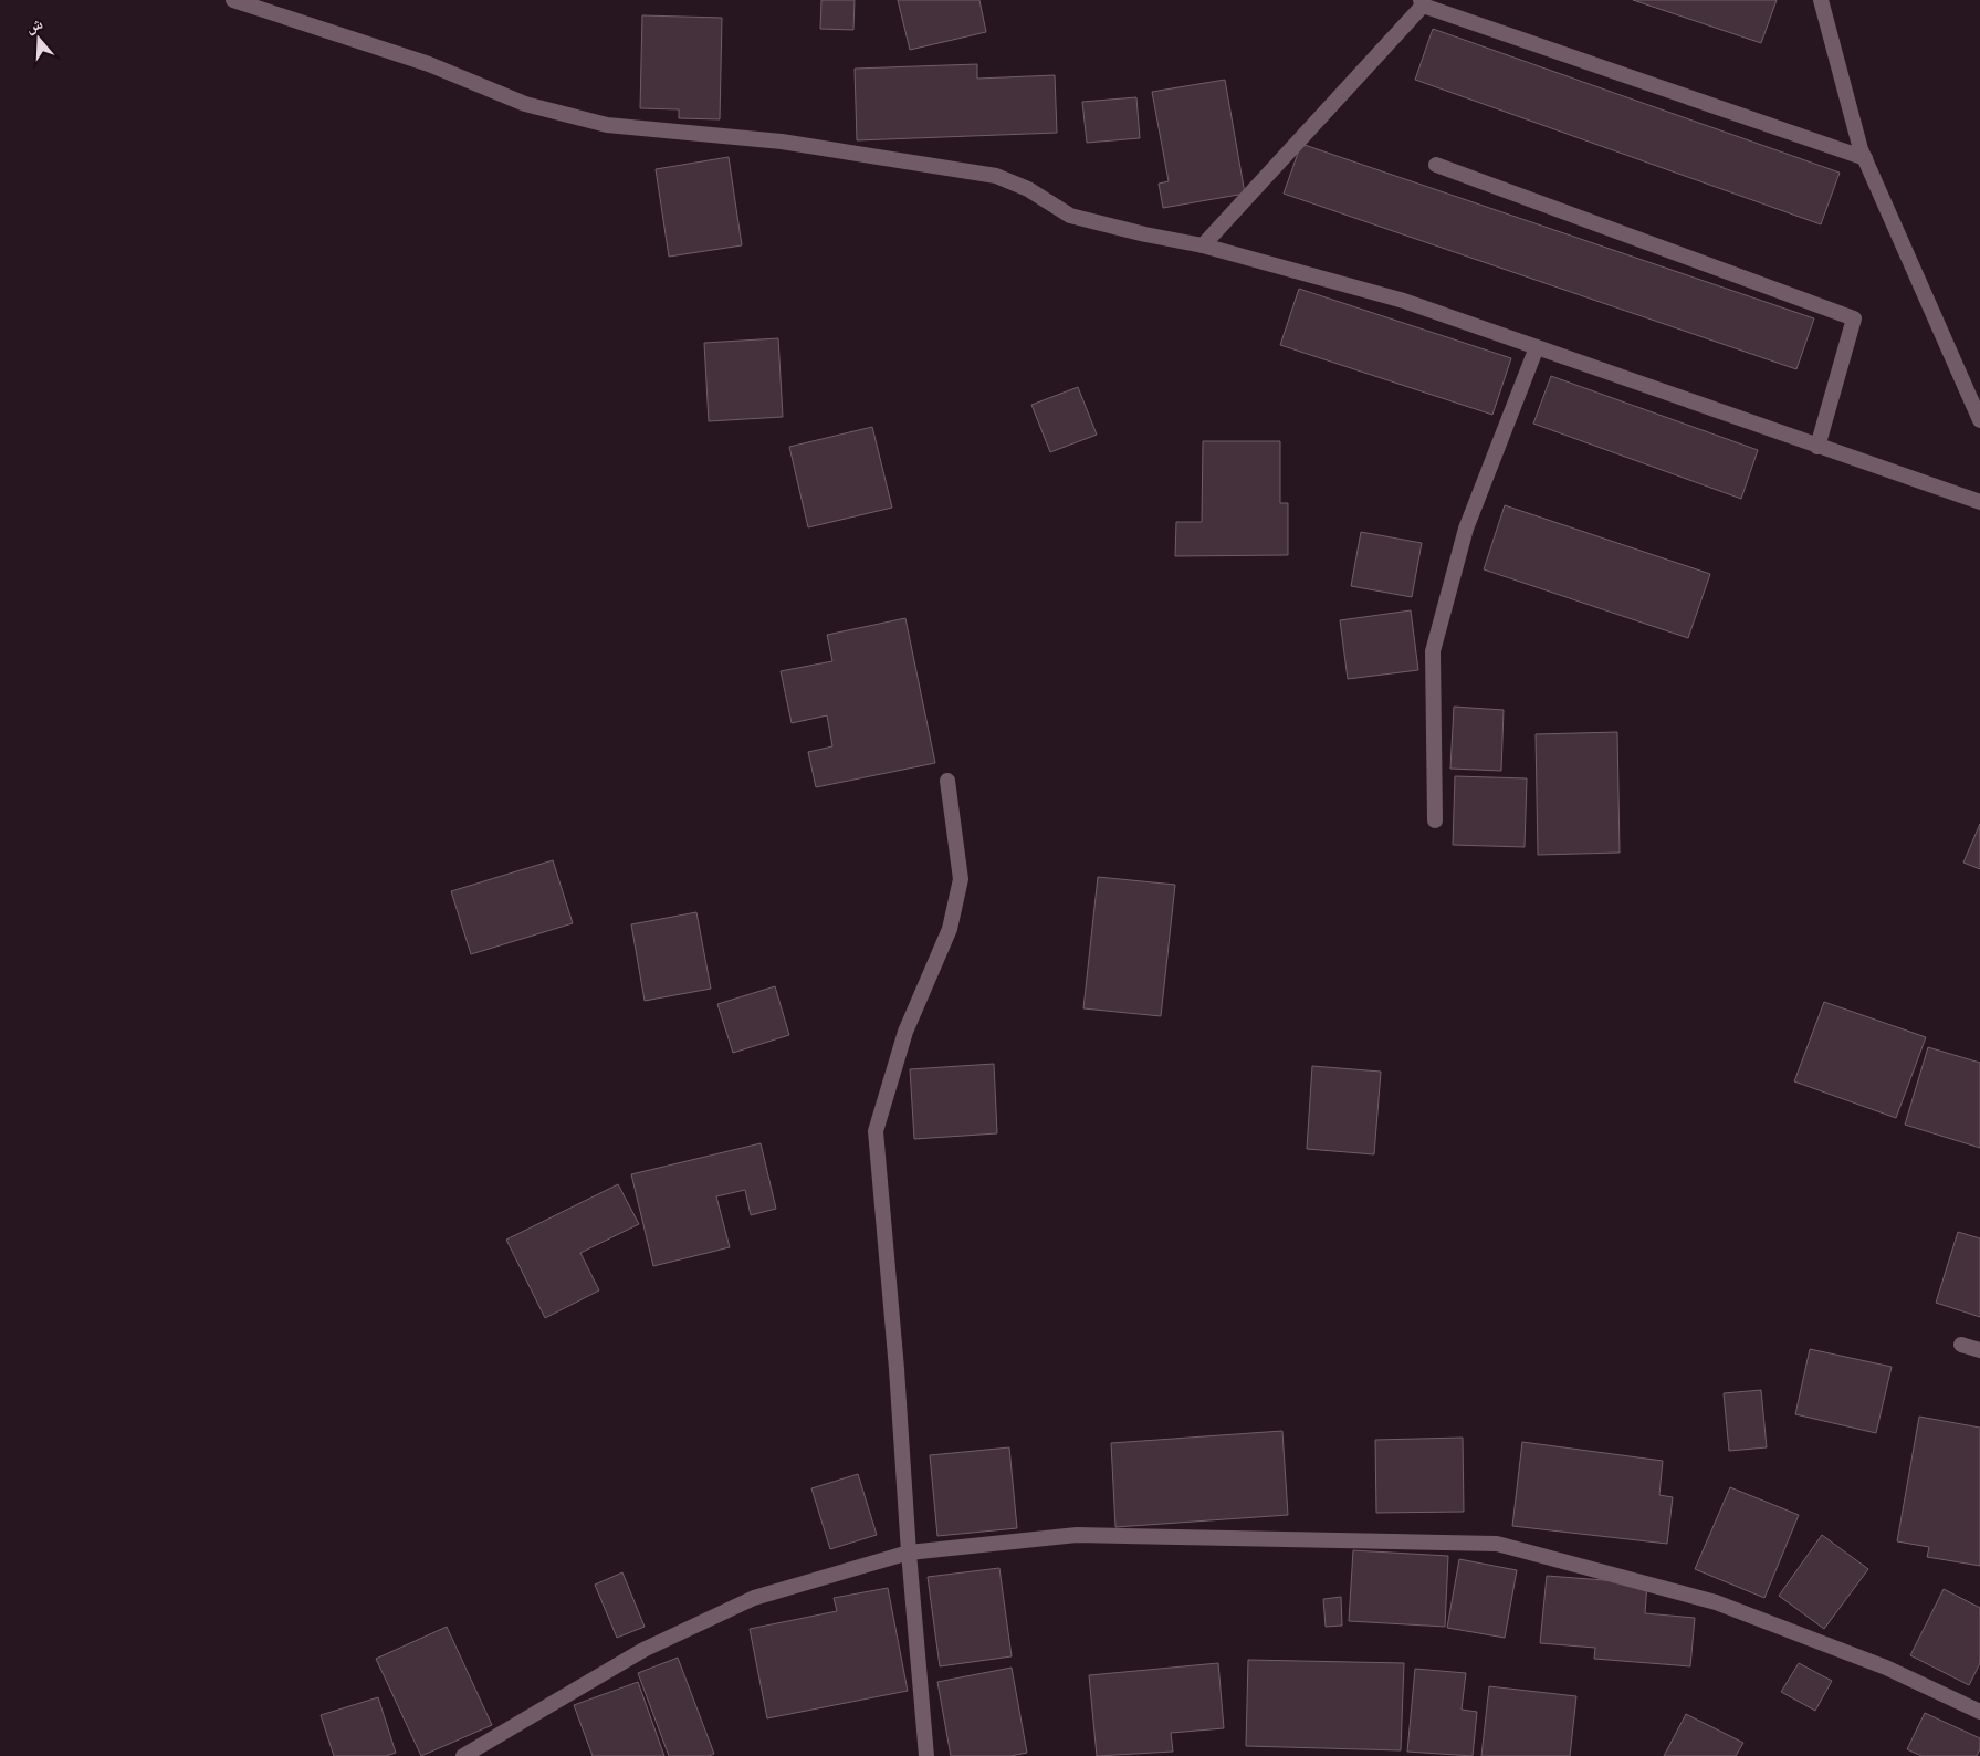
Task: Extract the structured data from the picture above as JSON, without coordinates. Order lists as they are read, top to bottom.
{
  "north": "top"
}
